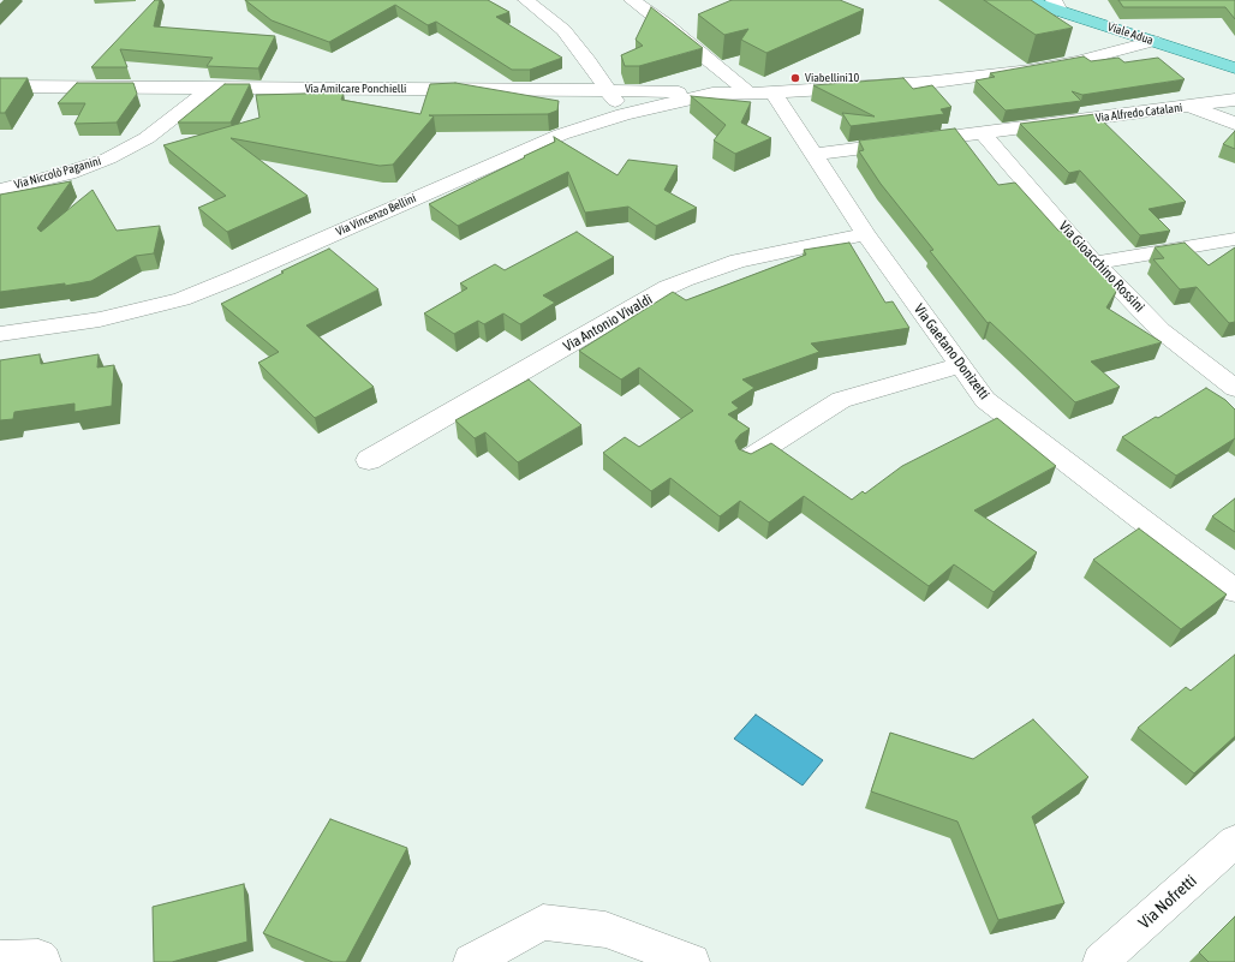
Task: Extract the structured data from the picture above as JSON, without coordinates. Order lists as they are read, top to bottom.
{
  "streets": {
    "main road": ["Viale Adua"],
    "street": [
      "Via Amilcare Ponchielli",
      "Via Alfredo Catalani",
      "Via Niccolò Paganini",
      "Via Vincenzo Bellini",
      "Via Gioacchino Rossini",
      "Via Antonio Vivaldi",
      "Via Gaetano Donizetti",
      "Via Nofretti"
    ]
  },
  "crossings": [
    ["Viale Adua", "Via Vincenzo Bellini"],
    ["Via Amilcare Ponchielli", "Via Niccolò Paganini"],
    ["Via Amilcare Ponchielli", "Via Vincenzo Bellini"],
    ["Via Alfredo Catalani", "Via Gioacchino Rossini"],
    ["Via Alfredo Catalani", "Via Gaetano Donizetti"],
    ["Via Vincenzo Bellini", "Via Gaetano Donizetti"],
    ["Via Antonio Vivaldi", "Via Gaetano Donizetti"]
  ],
  "places": ["Viabellini10"]
}
